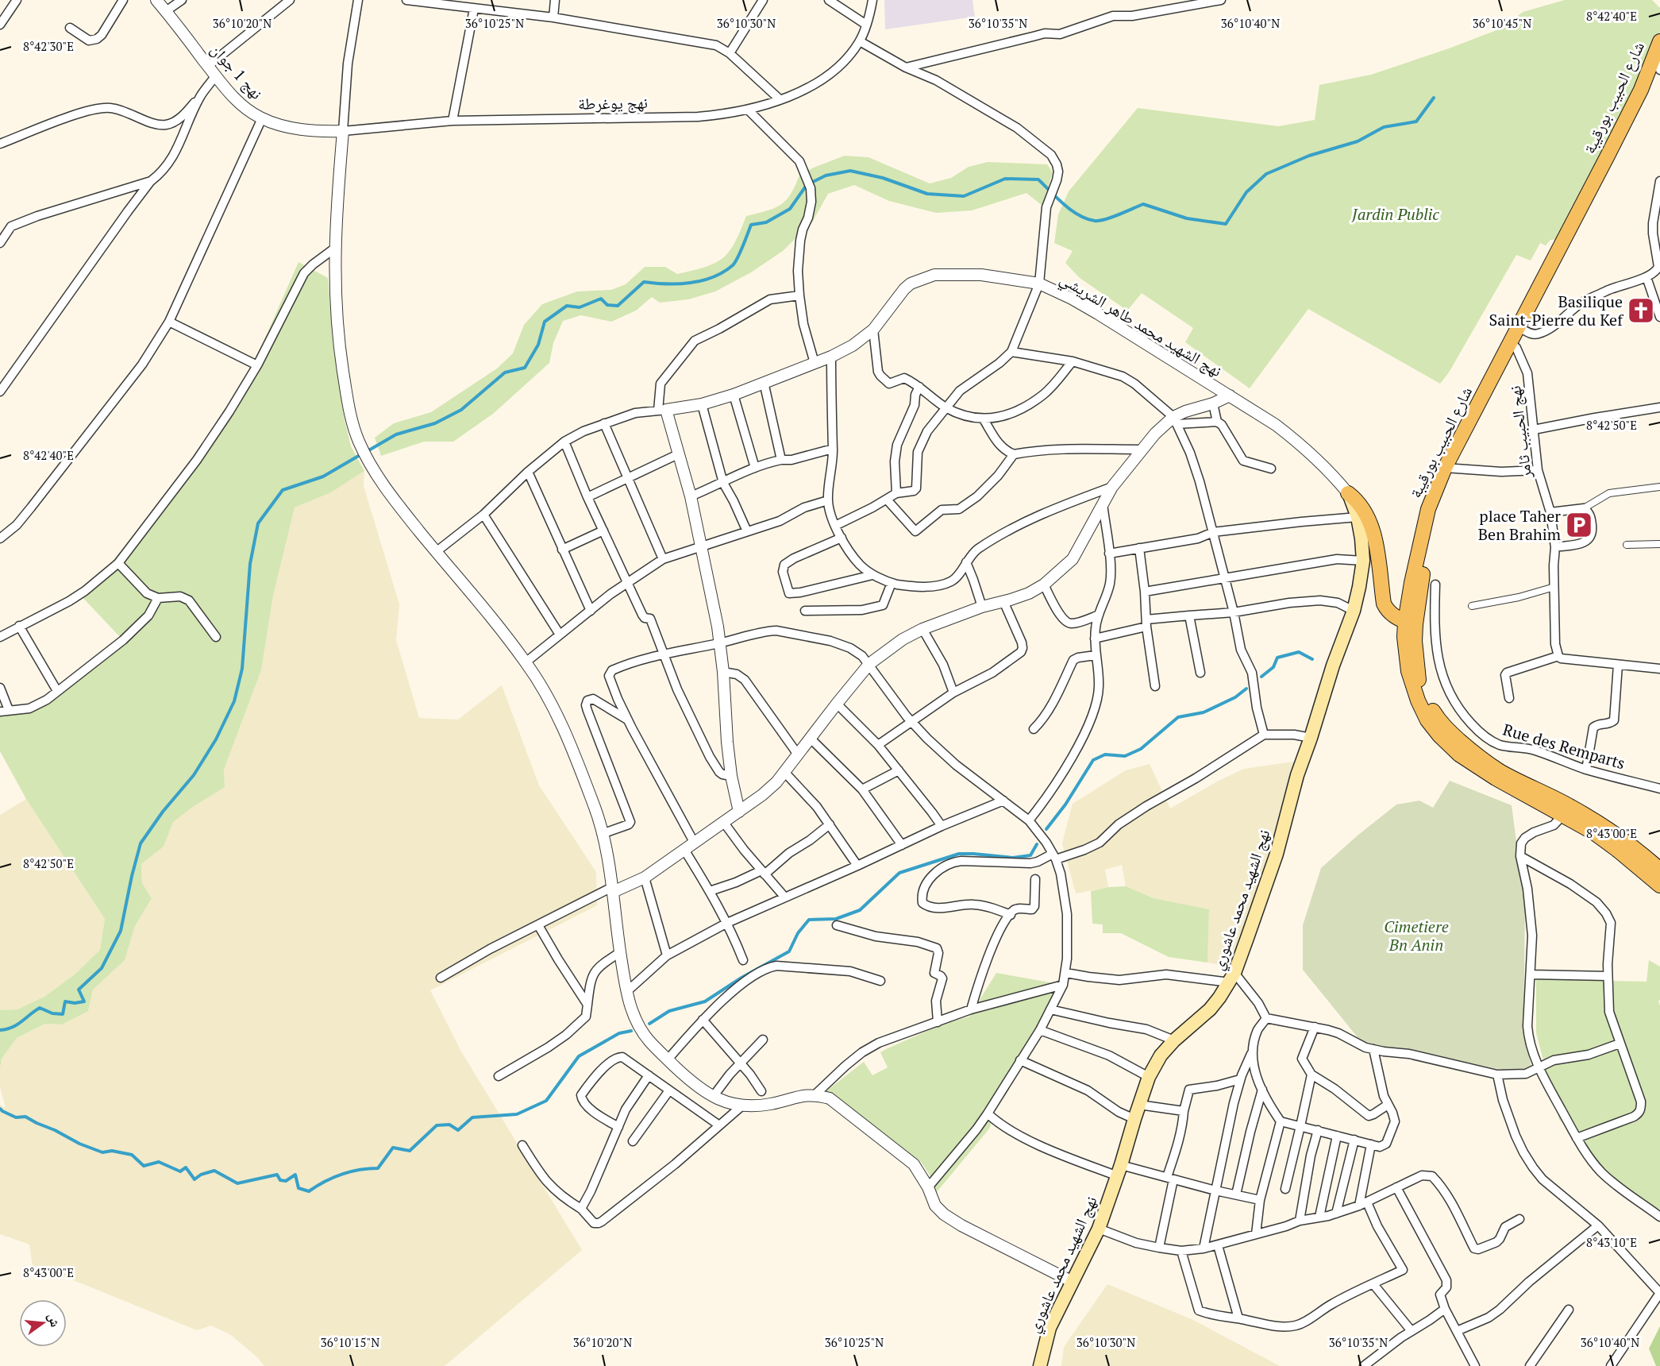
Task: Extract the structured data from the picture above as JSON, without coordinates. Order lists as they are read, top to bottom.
{
  "streets": {
    "main road": ["شارع الحبيب بورقيبة", "نهج الشهيد محمد عاشوري"],
    "street": [
      "نهج 1 جوان",
      "نهج يوغرطة",
      "نهج الشهيد محمد طاهر الشريشي",
      "نهج الحبيب ثامر",
      "Rue des Remparts"
    ]
  },
  "crossings": [
    ["نهج 1 جوان", "نهج يوغرطة"],
    ["شارع الحبيب بورقيبة", "نهج الحبيب ثامر"],
    ["نهج الشهيد محمد طاهر الشريشي", "نهج الشهيد محمد عاشوري"]
  ],
  "parks": ["Jardin Public", "Cimetiere Bn Anin"],
  "places": {
    "church": ["Basilique Saint-Pierre du Kef"],
    "parking": ["place Taher Ben Brahim"]
  },
  "north": "right",
  "coordinates": [
    "8°42'40\"E",
    "36°10'20\"N",
    "36°10'25\"N",
    "36°10'30\"N",
    "36°10'35\"N",
    "36°10'40\"N",
    "36°10'45\"N",
    "8°42'30\"E",
    "8°42'50\"E",
    "8°43'00\"E",
    "8°43'10\"E",
    "36°10'15\"N"
  ]
}
